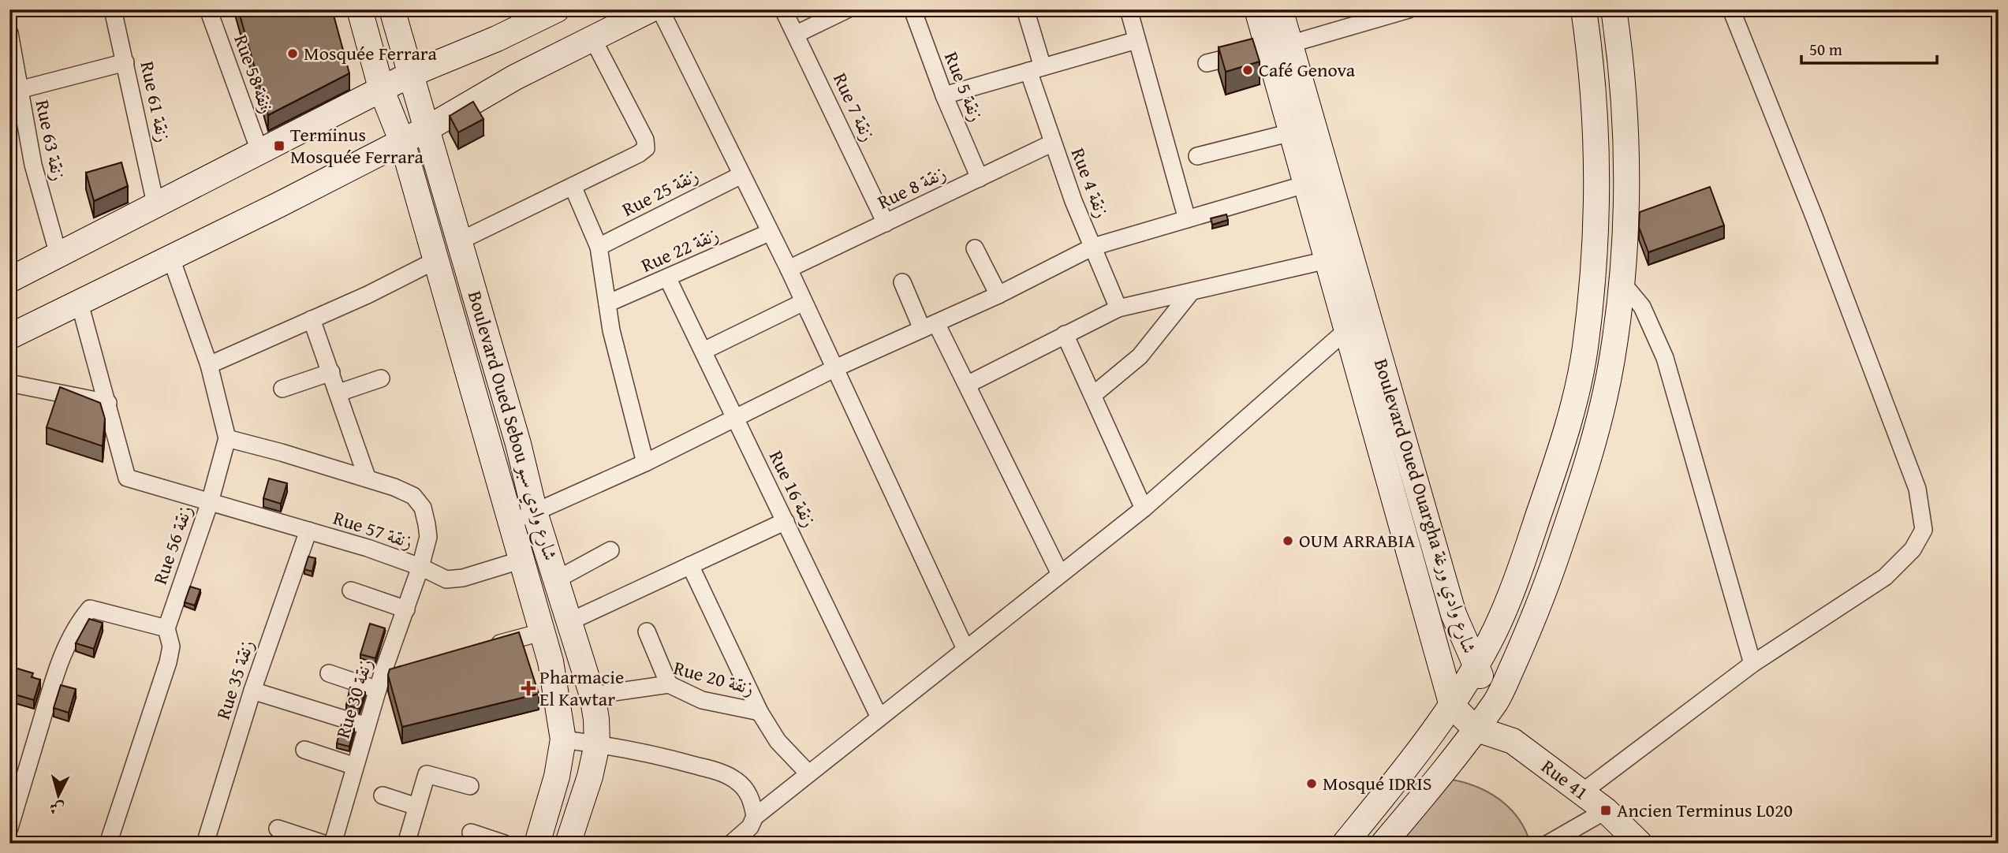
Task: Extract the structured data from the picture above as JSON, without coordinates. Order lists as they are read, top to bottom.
{
  "streets": {
    "street": [
      "Rue 58 زنقة",
      "Rue 5 زنقة",
      "Rue 61 زنقة",
      "Rue 7 زنقة",
      "Rue 63 زنقة",
      "Rue 4 زنقة",
      "Rue 8 زنقة",
      "Rue 25 زنقة",
      "Rue 22 زنقة",
      "Boulevard Oued Sebou شارع وادي سبو",
      "Rue 16 زنقة",
      "Boulevard Oued Ouargha شارع وادي ورغة",
      "Rue 57 زنقة",
      "Rue 56 زنقة",
      "Rue 20 زنقة",
      "Rue 35 زنقة",
      "Rue 30 زنقة",
      "Rue 41"
    ]
  },
  "crossings": [
    ["Rue 5 زنقة", "Rue 8 زنقة"],
    ["Rue 7 زنقة", "Rue 8 زنقة"],
    ["Rue 4 زنقة", "Rue 8 زنقة"],
    ["Rue 22 زنقة", "Rue 16 زنقة"],
    ["Boulevard Oued Sebou شارع وادي سبو", "Rue 57 زنقة"],
    ["Boulevard Oued Sebou شارع وادي سبو", "Rue 20 زنقة"],
    ["Boulevard Oued Ouargha شارع وادي ورغة", "Rue 41"],
    ["Rue 57 زنقة", "Rue 56 زنقة"],
    ["Rue 57 زنقة", "Rue 35 زنقة"],
    ["Rue 57 زنقة", "Rue 30 زنقة"],
    ["Rue 56 زنقة", "Rue 30 زنقة"]
  ],
  "places": {
    "other": [
      "Mosquée Ferrara",
      "Café Genova",
      "OUM ARRABIA",
      "Mosqué IDRIS"
    ],
    "transit": ["Terminus Mosquée Ferrara", "Ancien Terminus L020"],
    "health": ["Pharmacie El Kawtar"]
  },
  "scale_bar": "50 m",
  "north": "bottom"
}
